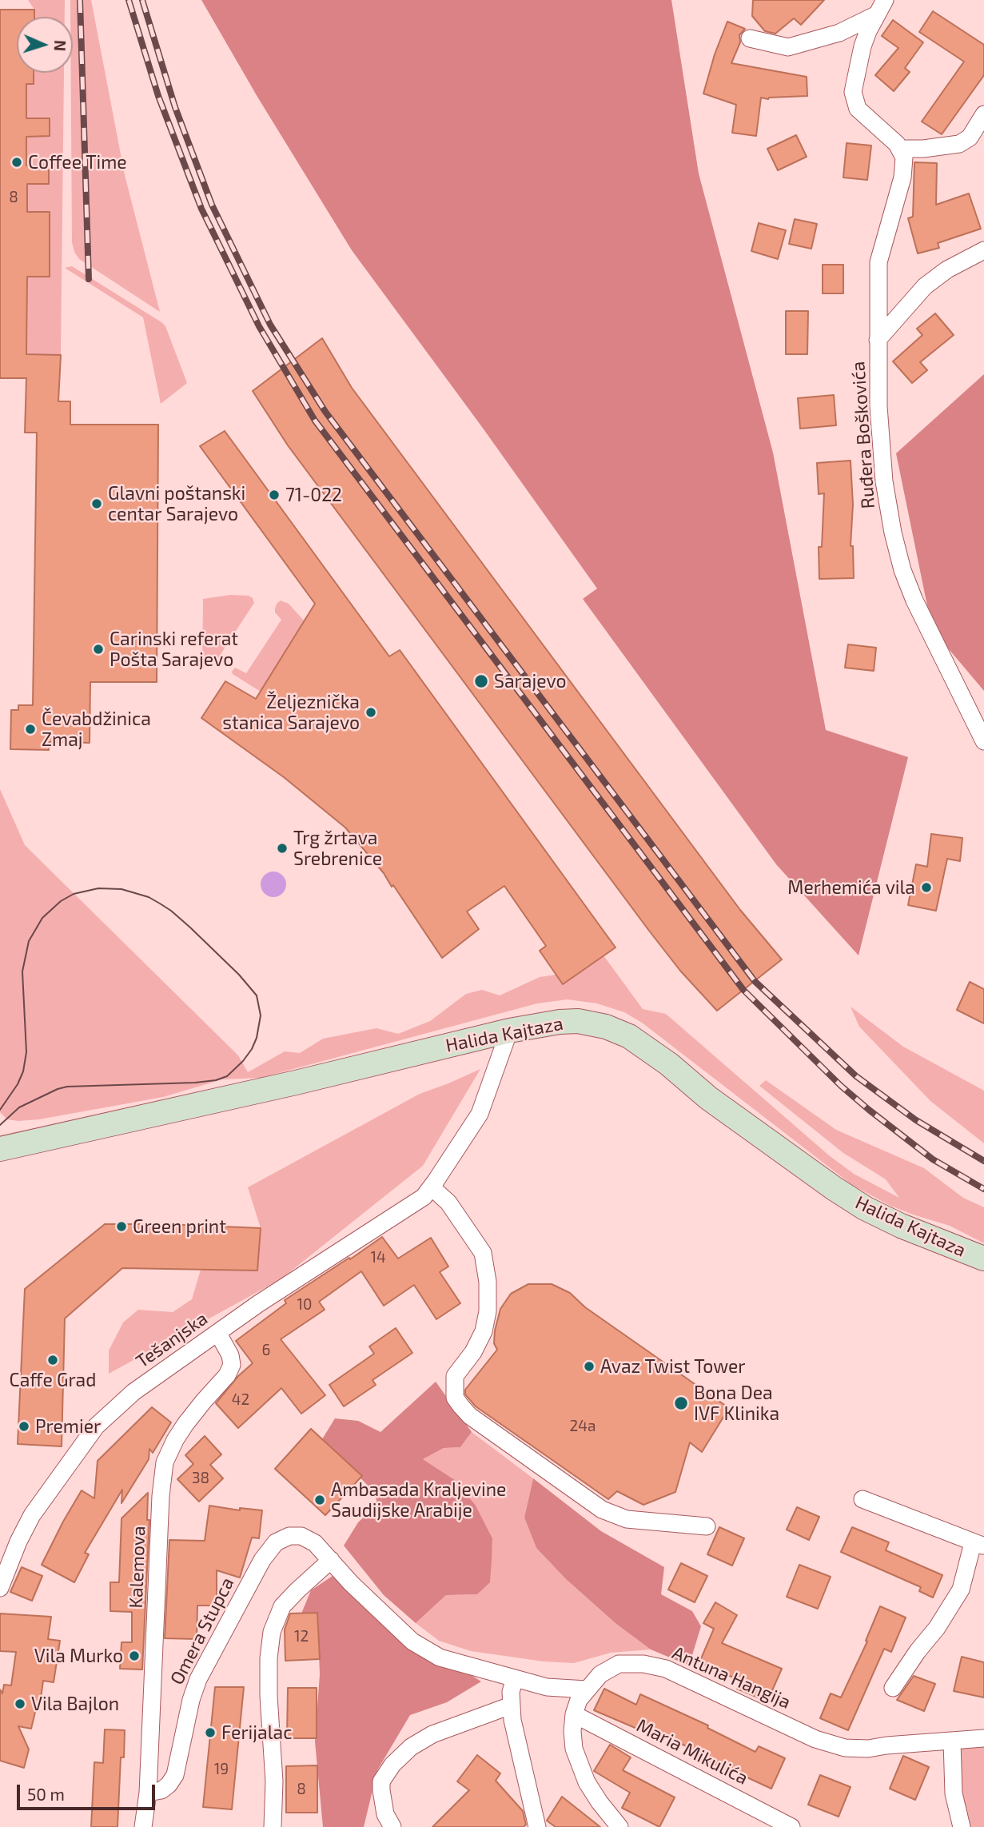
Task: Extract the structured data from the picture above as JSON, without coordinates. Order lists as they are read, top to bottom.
{
  "streets": {
    "main road": ["Halida Kajtaza"],
    "street": [
      "Ruđera Boškovića",
      "Tešanjska",
      "Kalemova",
      "Omera Stupca",
      "Antuna Hangija",
      "Maria Mikulića"
    ]
  },
  "crossings": [
    ["Halida Kajtaza", "Tešanjska"],
    ["Tešanjska", "Kalemova"],
    ["Kalemova", "Omera Stupca"],
    ["Omera Stupca", "Antuna Hangija"],
    ["Antuna Hangija", "Maria Mikulića"]
  ],
  "places": [
    "Coffee Time",
    "71-022",
    "Glavni poštanski centar Sarajevo",
    "Carinski referat Pošta Sarajevo",
    "Sarajevo",
    "Željeznička stanica Sarajevo",
    "Čevabdžinica Zmaj",
    "Trg žrtava Srebrenice",
    "Merhemića vila",
    "Green print",
    "Caffe Grad",
    "Avaz Twist Tower",
    "Bona Dea IVF Klinika",
    "Premier",
    "Ambasada Kraljevine Saudijske Arabije",
    "Vila Murko",
    "Vila Bajlon",
    "Ferijalac"
  ],
  "house_numbers": [
    "8",
    "14",
    "10",
    "6",
    "42",
    "24a",
    "38",
    "12",
    "19",
    "8"
  ],
  "scale_bar": "50 m",
  "north": "right"
}
